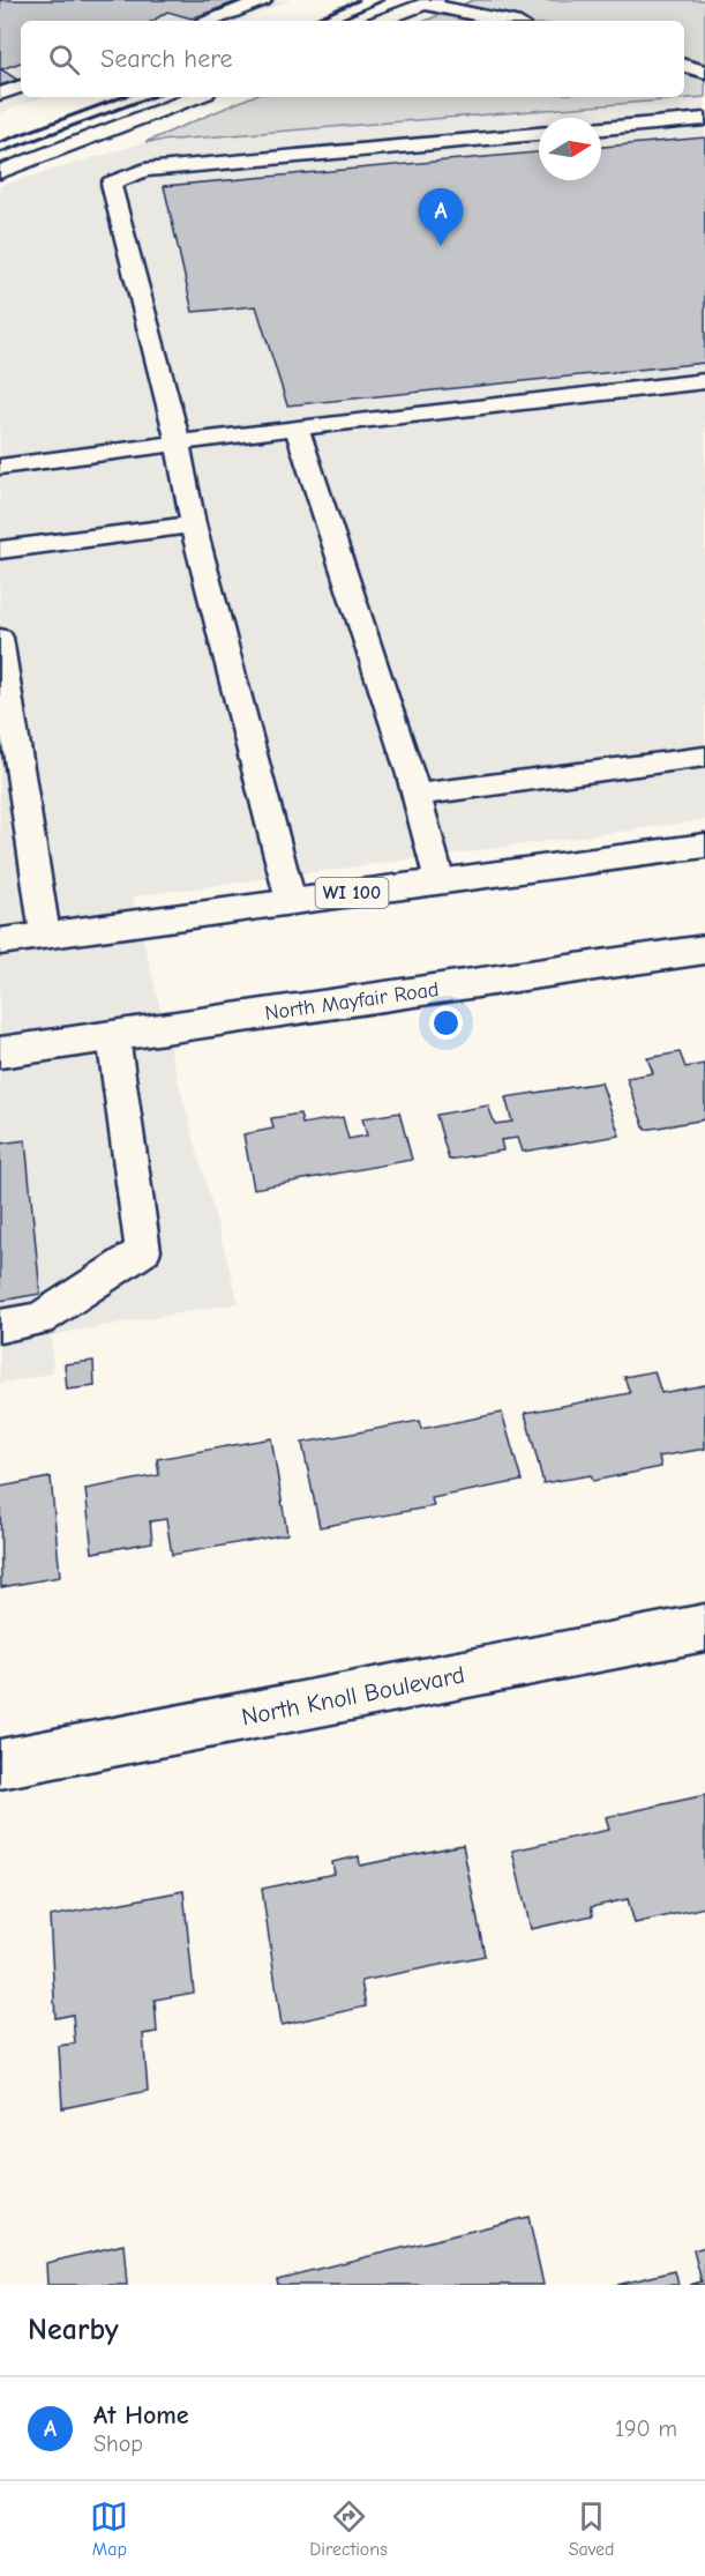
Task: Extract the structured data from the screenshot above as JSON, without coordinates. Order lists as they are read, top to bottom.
{
  "streets": {
    "main road": ["WI 100", "North Mayfair Road", "North Knoll Boulevard"]
  },
  "north": "right",
  "page": {
    "search": "Search here",
    "pins": "A",
    "heading": "Nearby",
    "list": [
      {
        "mark": "A",
        "name": "At Home",
        "note": "Shop",
        "value": "190 m"
      }
    ],
    "nav": ["Map", "Directions", "Saved"]
  }
}
